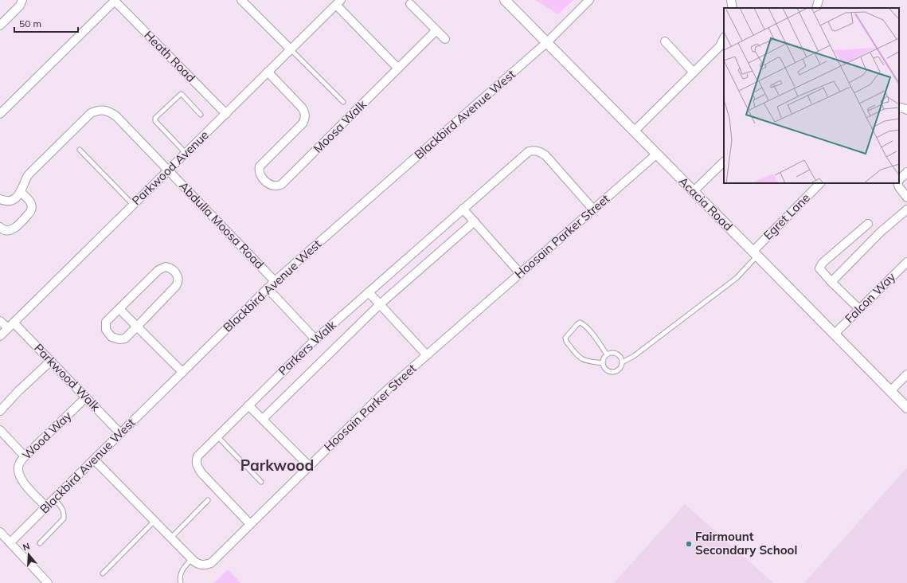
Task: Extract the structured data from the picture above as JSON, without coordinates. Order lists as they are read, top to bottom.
{
  "streets": {
    "street": [
      "Heath Road",
      "Blackbird Avenue West",
      "Moosa Walk",
      "Parkwood Avenue",
      "Acacia Road",
      "Egret Lane",
      "Abdulla Moosa Road",
      "Hoosain Parker Street",
      "Falcon Way",
      "Parkers Walk",
      "Parkwood Walk",
      "Wood Way"
    ]
  },
  "crossings": [
    ["Heath Road", "Parkwood Avenue"],
    ["Blackbird Avenue West", "Acacia Road"],
    ["Blackbird Avenue West", "Abdulla Moosa Road"],
    ["Blackbird Avenue West", "Hoosain Parker Street"],
    ["Blackbird Avenue West", "Parkwood Walk"],
    ["Blackbird Avenue West", "Wood Way"],
    ["Moosa Walk", "Parkwood Avenue"],
    ["Parkwood Avenue", "Abdulla Moosa Road"],
    ["Parkwood Avenue", "Parkwood Walk"],
    ["Acacia Road", "Egret Lane"],
    ["Acacia Road", "Hoosain Parker Street"],
    ["Acacia Road", "Falcon Way"],
    ["Hoosain Parker Street", "Parkers Walk"],
    ["Parkwood Walk", "Wood Way"]
  ],
  "districts": ["Parkwood"],
  "places": ["Fairmount Secondary School"],
  "scale_bar": "50 m",
  "north": "top"
}
